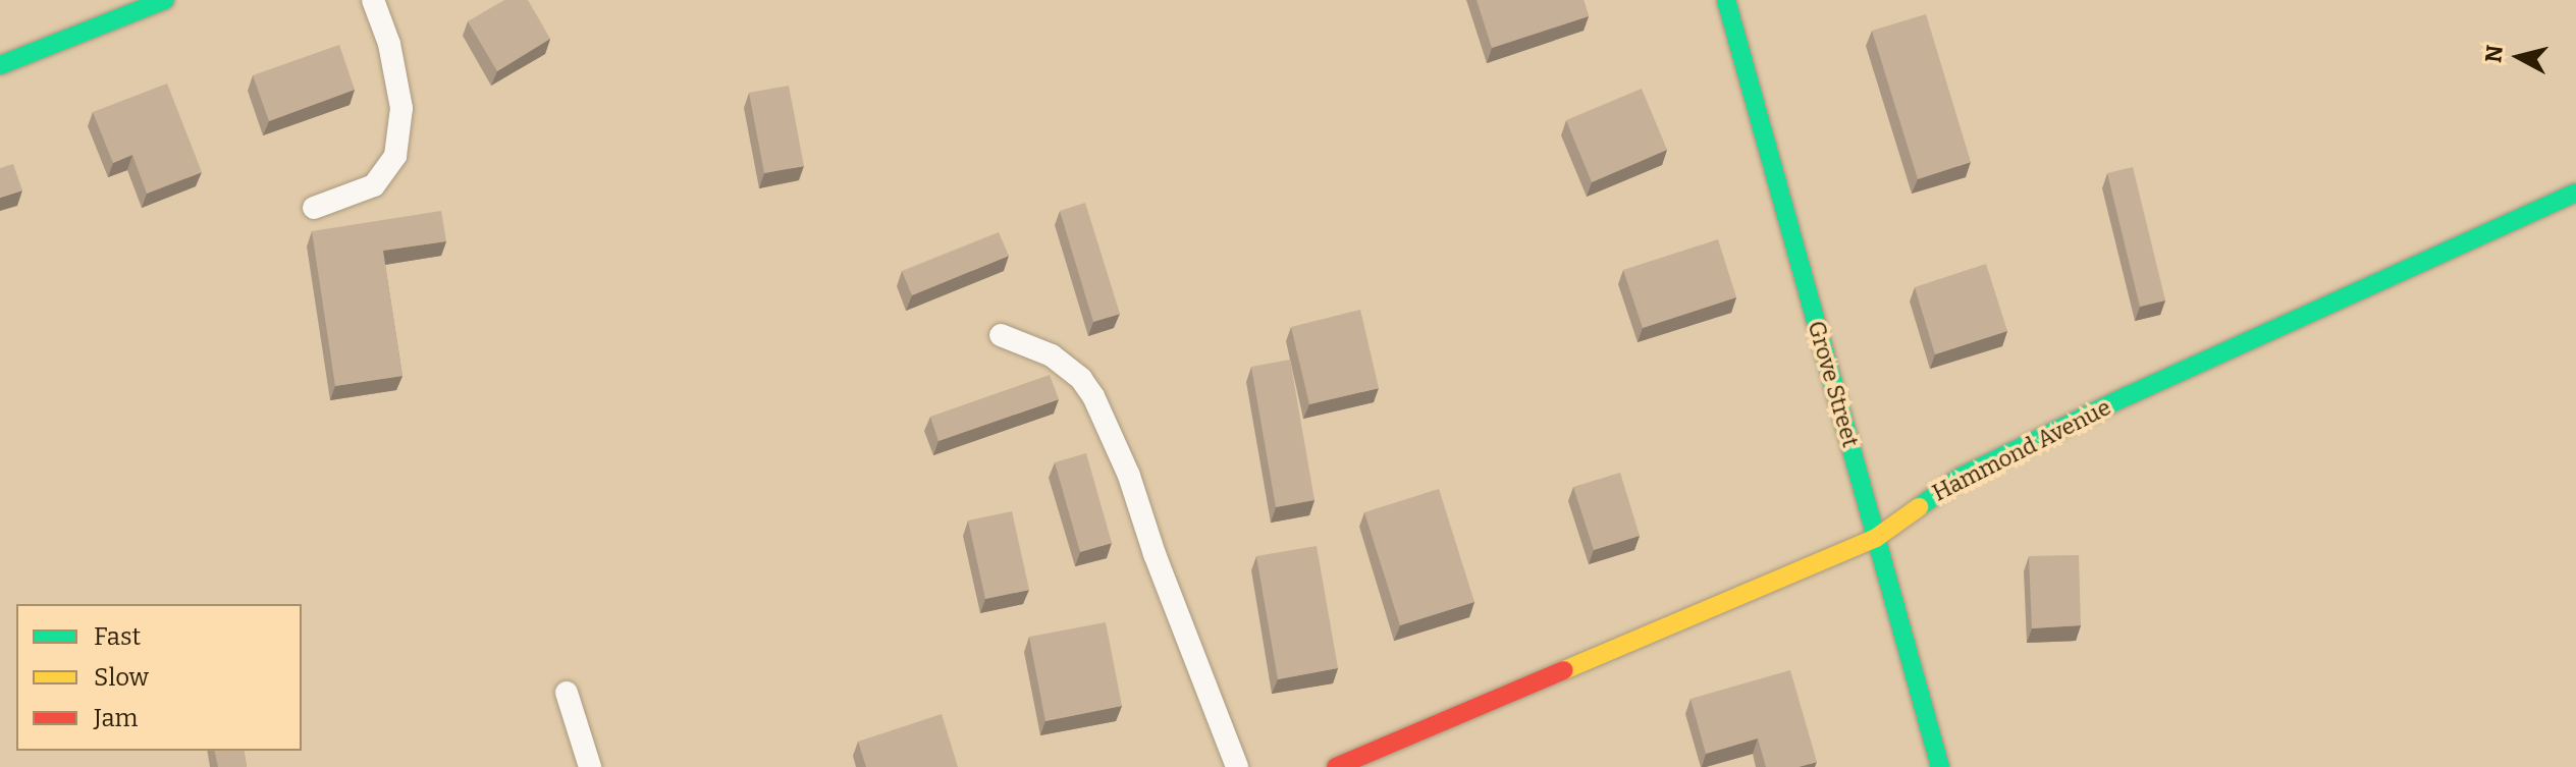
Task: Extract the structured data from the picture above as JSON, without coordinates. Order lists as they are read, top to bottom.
{
  "streets": {
    "street": ["Grove Street", "Hammond Avenue"]
  },
  "crossings": [
    ["Grove Street", "Hammond Avenue"]
  ],
  "legend": ["Fast", "Slow", "Jam"],
  "north": "left"
}
